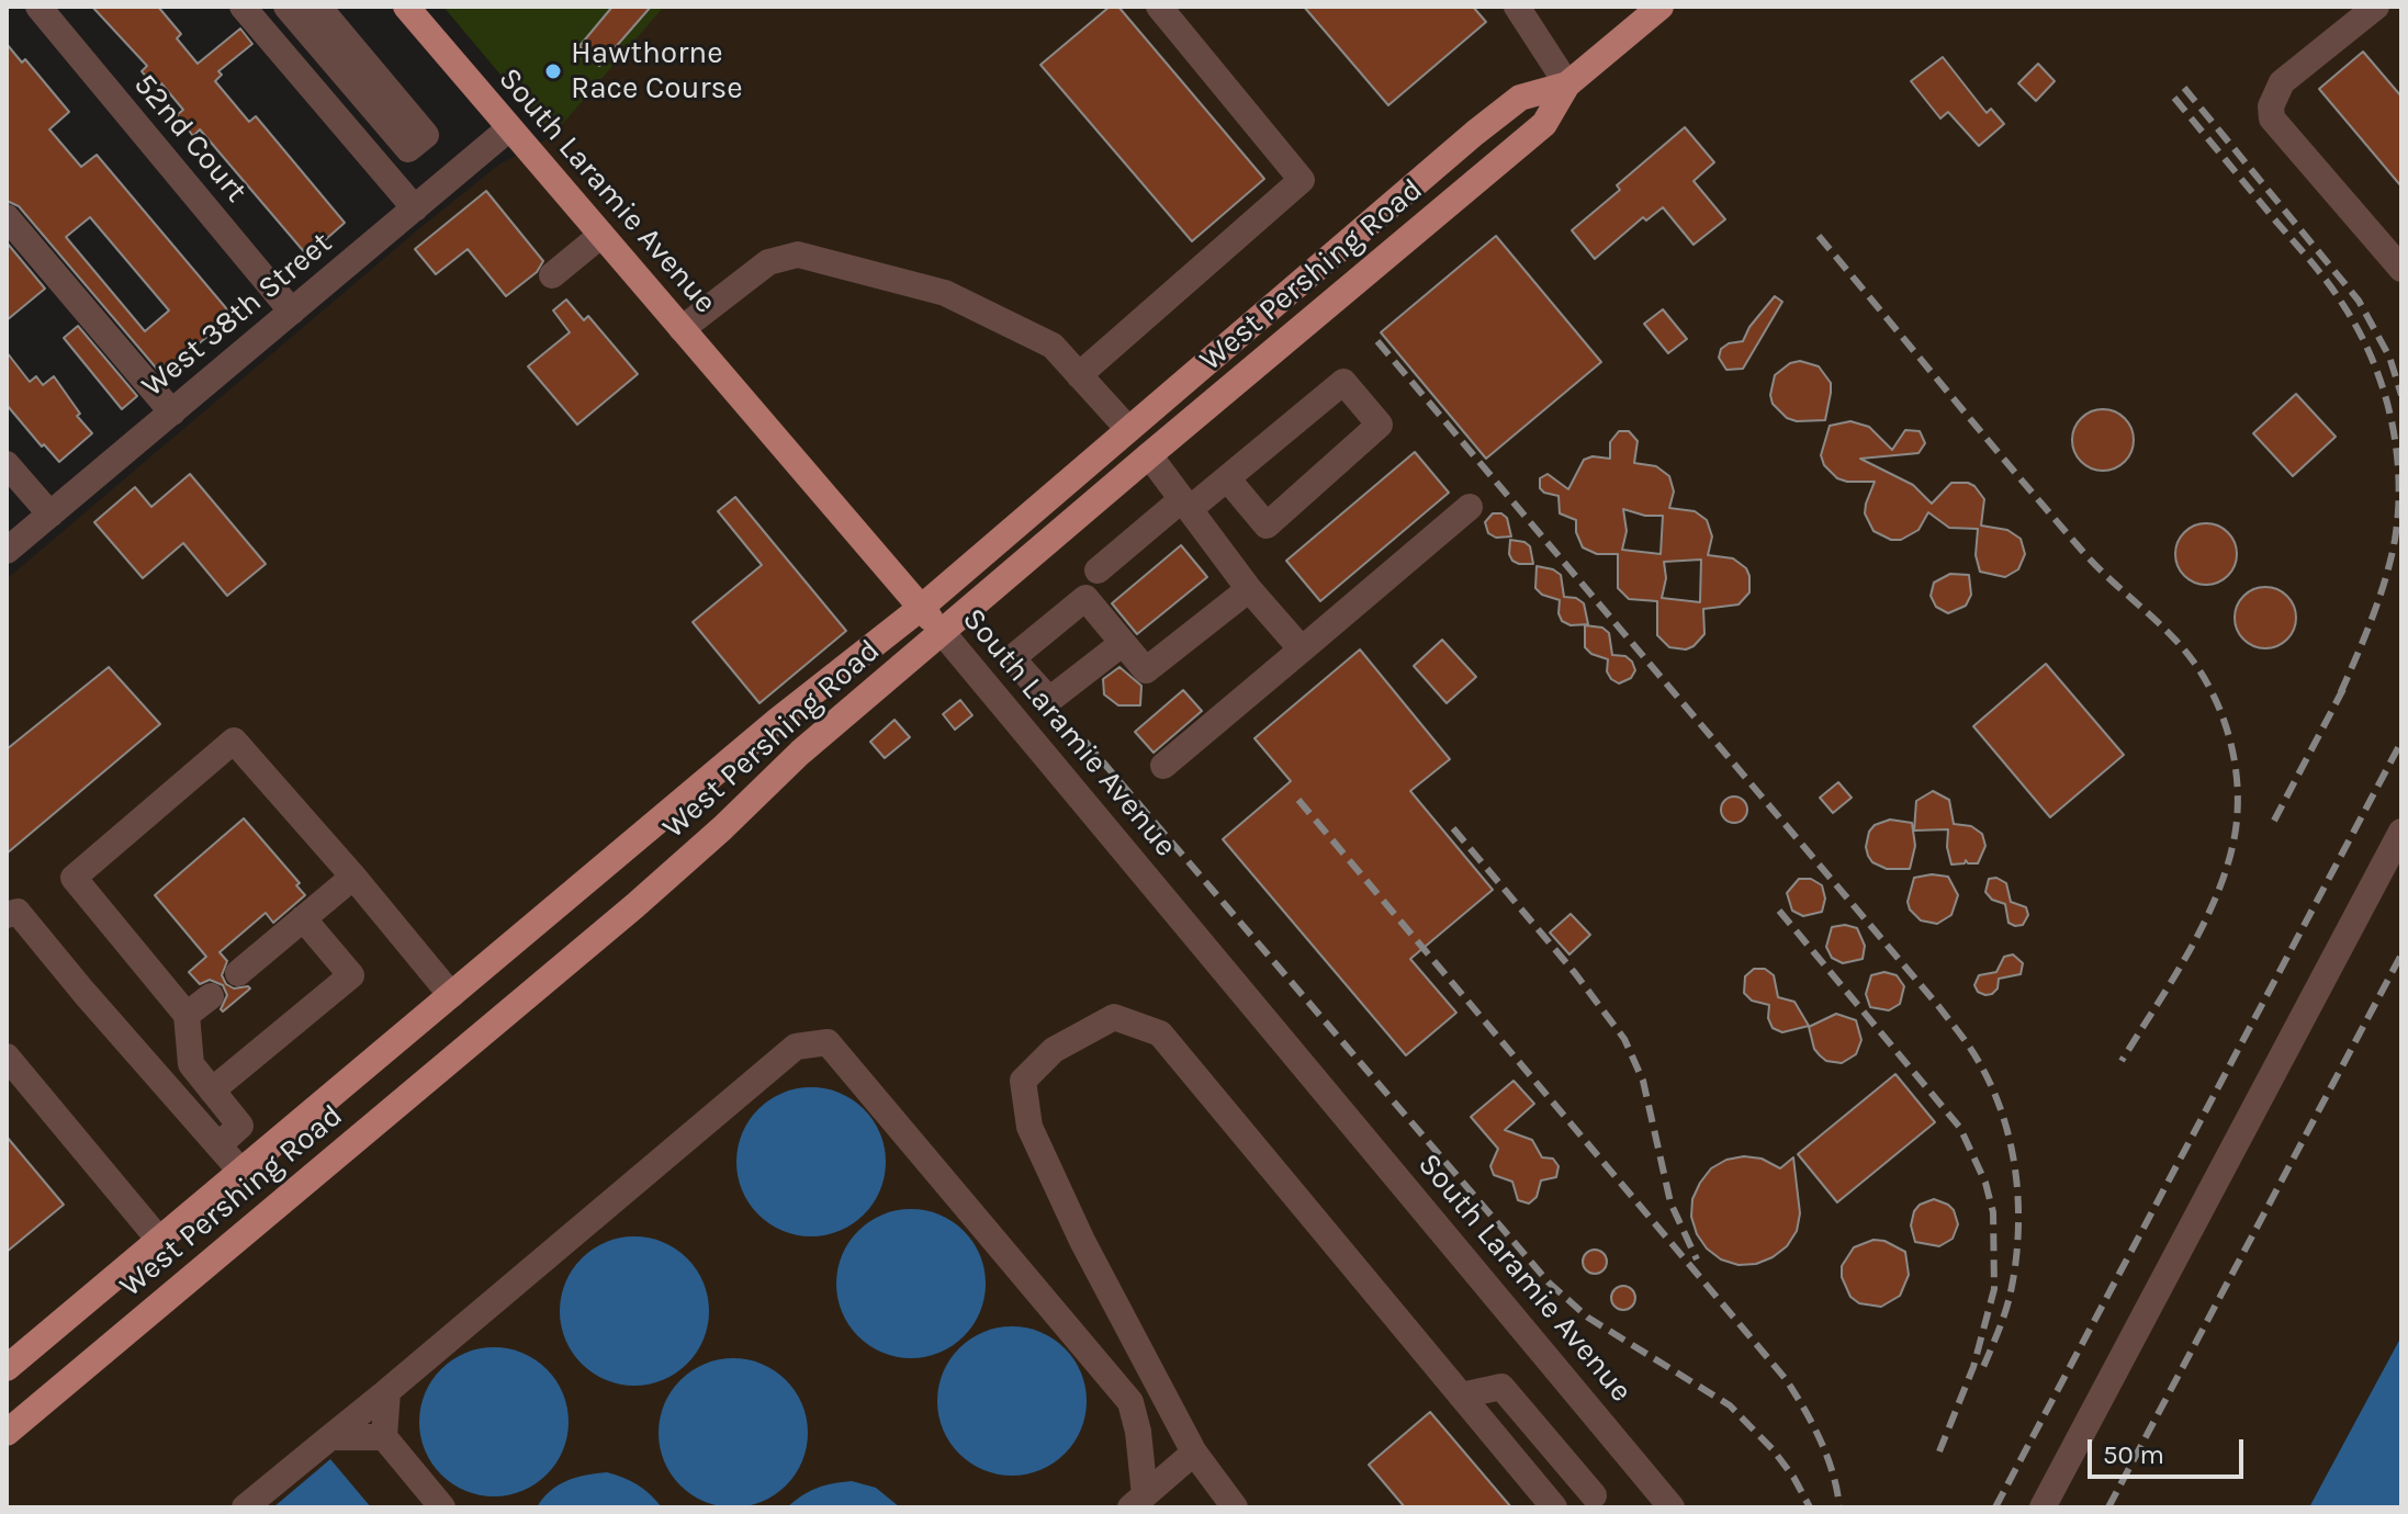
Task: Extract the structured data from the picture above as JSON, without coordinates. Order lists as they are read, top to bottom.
{
  "streets": {
    "main road": ["South Laramie Avenue", "West Pershing Road"],
    "street": ["52nd Court", "West 38th Street"]
  },
  "crossings": [
    ["52nd Court", "West 38th Street"],
    ["South Laramie Avenue", "West Pershing Road"],
    ["South Laramie Avenue", "West 38th Street"]
  ],
  "places": ["Hawthorne Race Course"],
  "scale_bar": "50 m"
}
